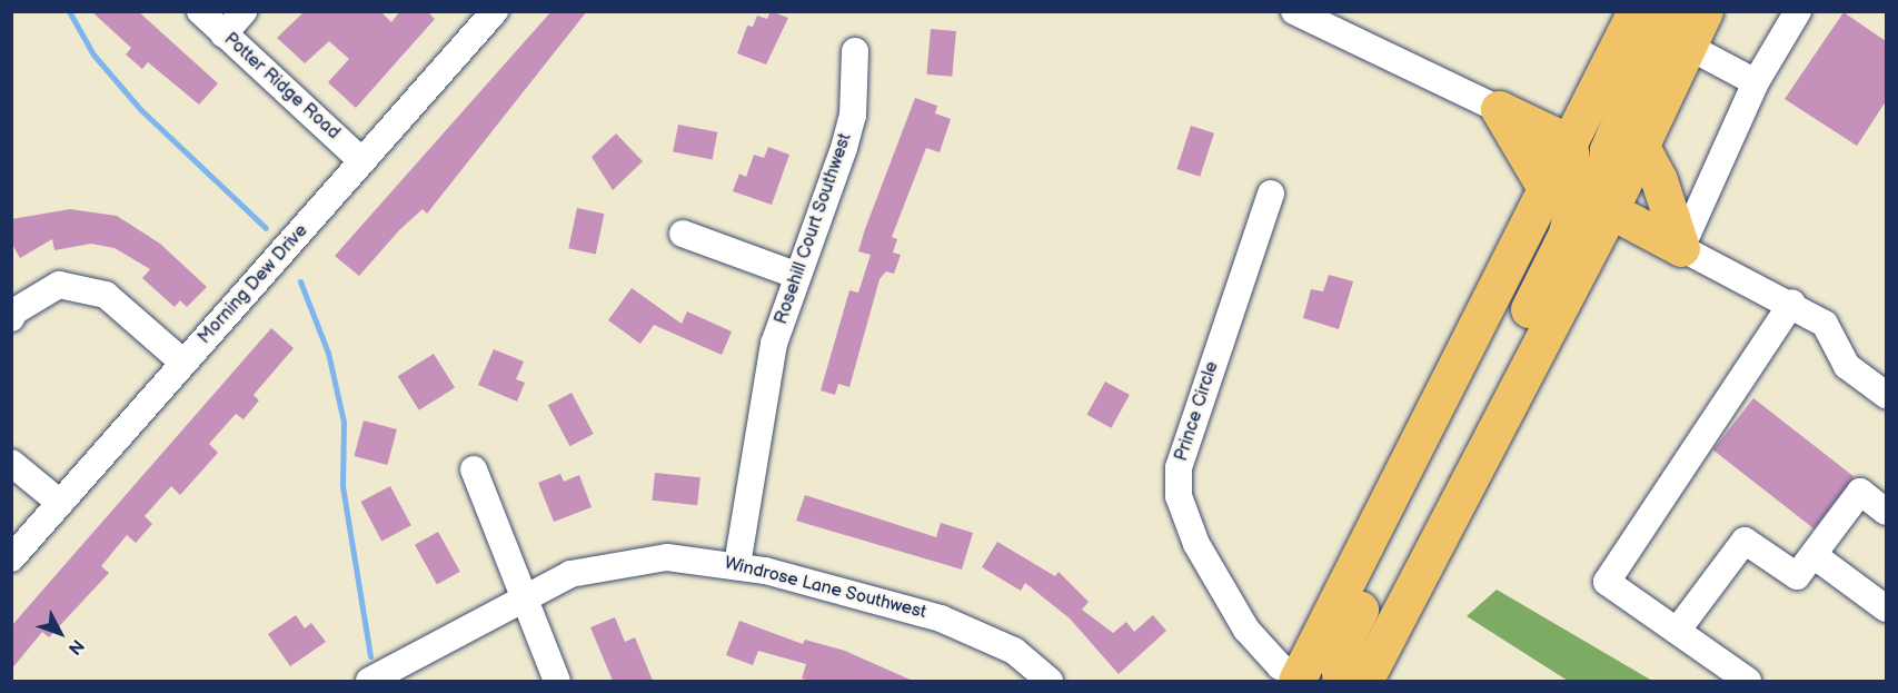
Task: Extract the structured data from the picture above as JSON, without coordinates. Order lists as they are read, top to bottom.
{
  "streets": {
    "street": [
      "Potter Ridge Road",
      "Rosehill Court Southwest",
      "Morning Dew Drive",
      "Prince Circle",
      "Windrose Lane Southwest"
    ]
  },
  "crossings": [
    ["Potter Ridge Road", "Morning Dew Drive"],
    ["Rosehill Court Southwest", "Windrose Lane Southwest"]
  ],
  "north": "bottom right"
}
